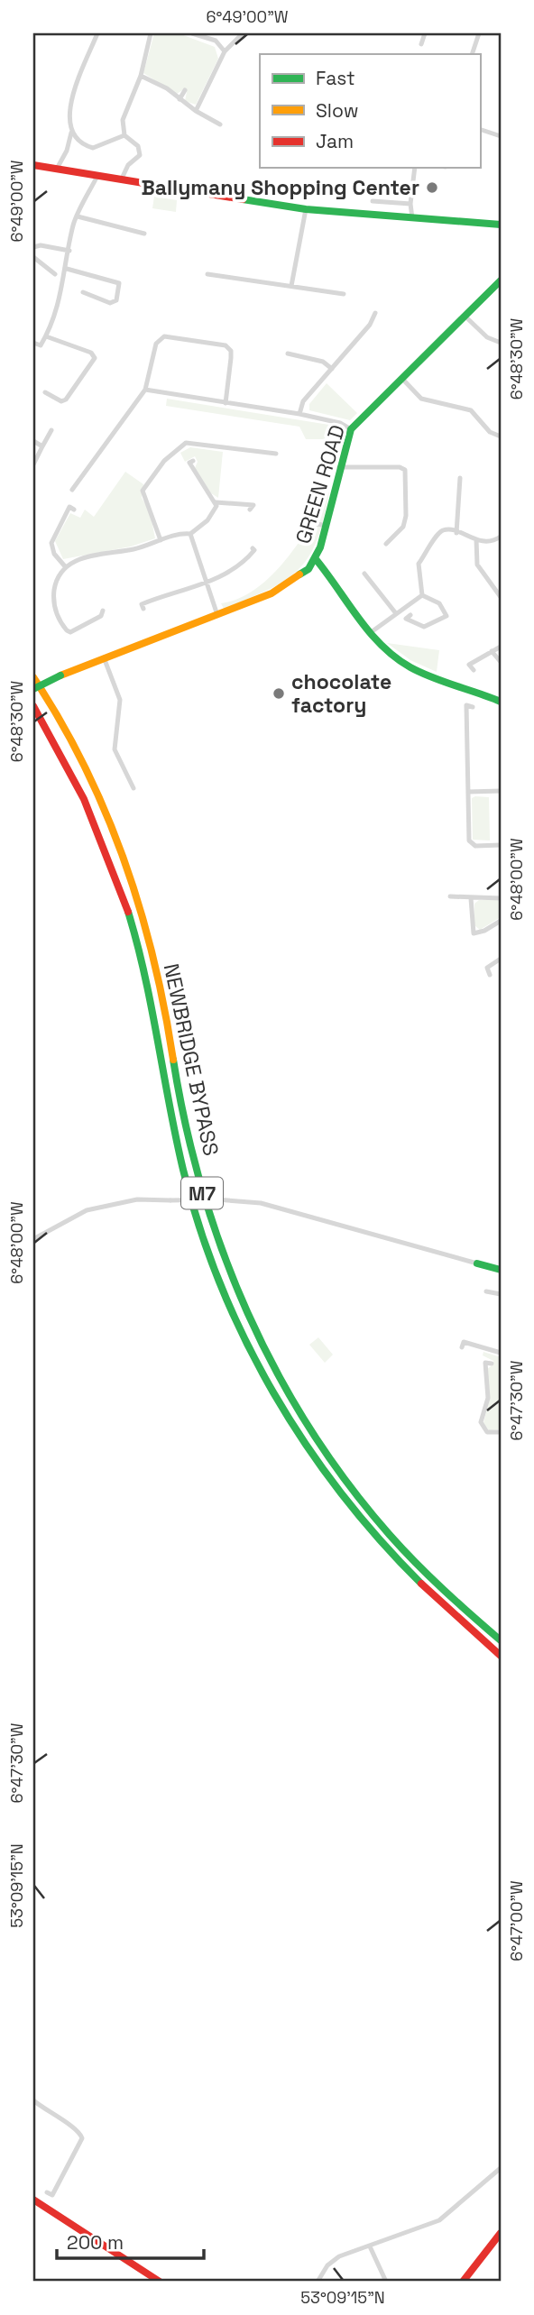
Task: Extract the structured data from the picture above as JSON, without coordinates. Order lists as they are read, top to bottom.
{
  "streets": {
    "main road": ["GREEN ROAD", "NEWBRIDGE BYPASS", "M7"]
  },
  "places": ["Ballymany Shopping Center", "chocolate factory"],
  "legend": ["Fast", "Slow", "Jam"],
  "scale_bar": "200 m",
  "coordinates": [
    "6°49'00\"W",
    "6°48'30\"W",
    "6°48'00\"W",
    "6°47'30\"W",
    "53°09'15\"N",
    "6°47'00\"W"
  ]
}
